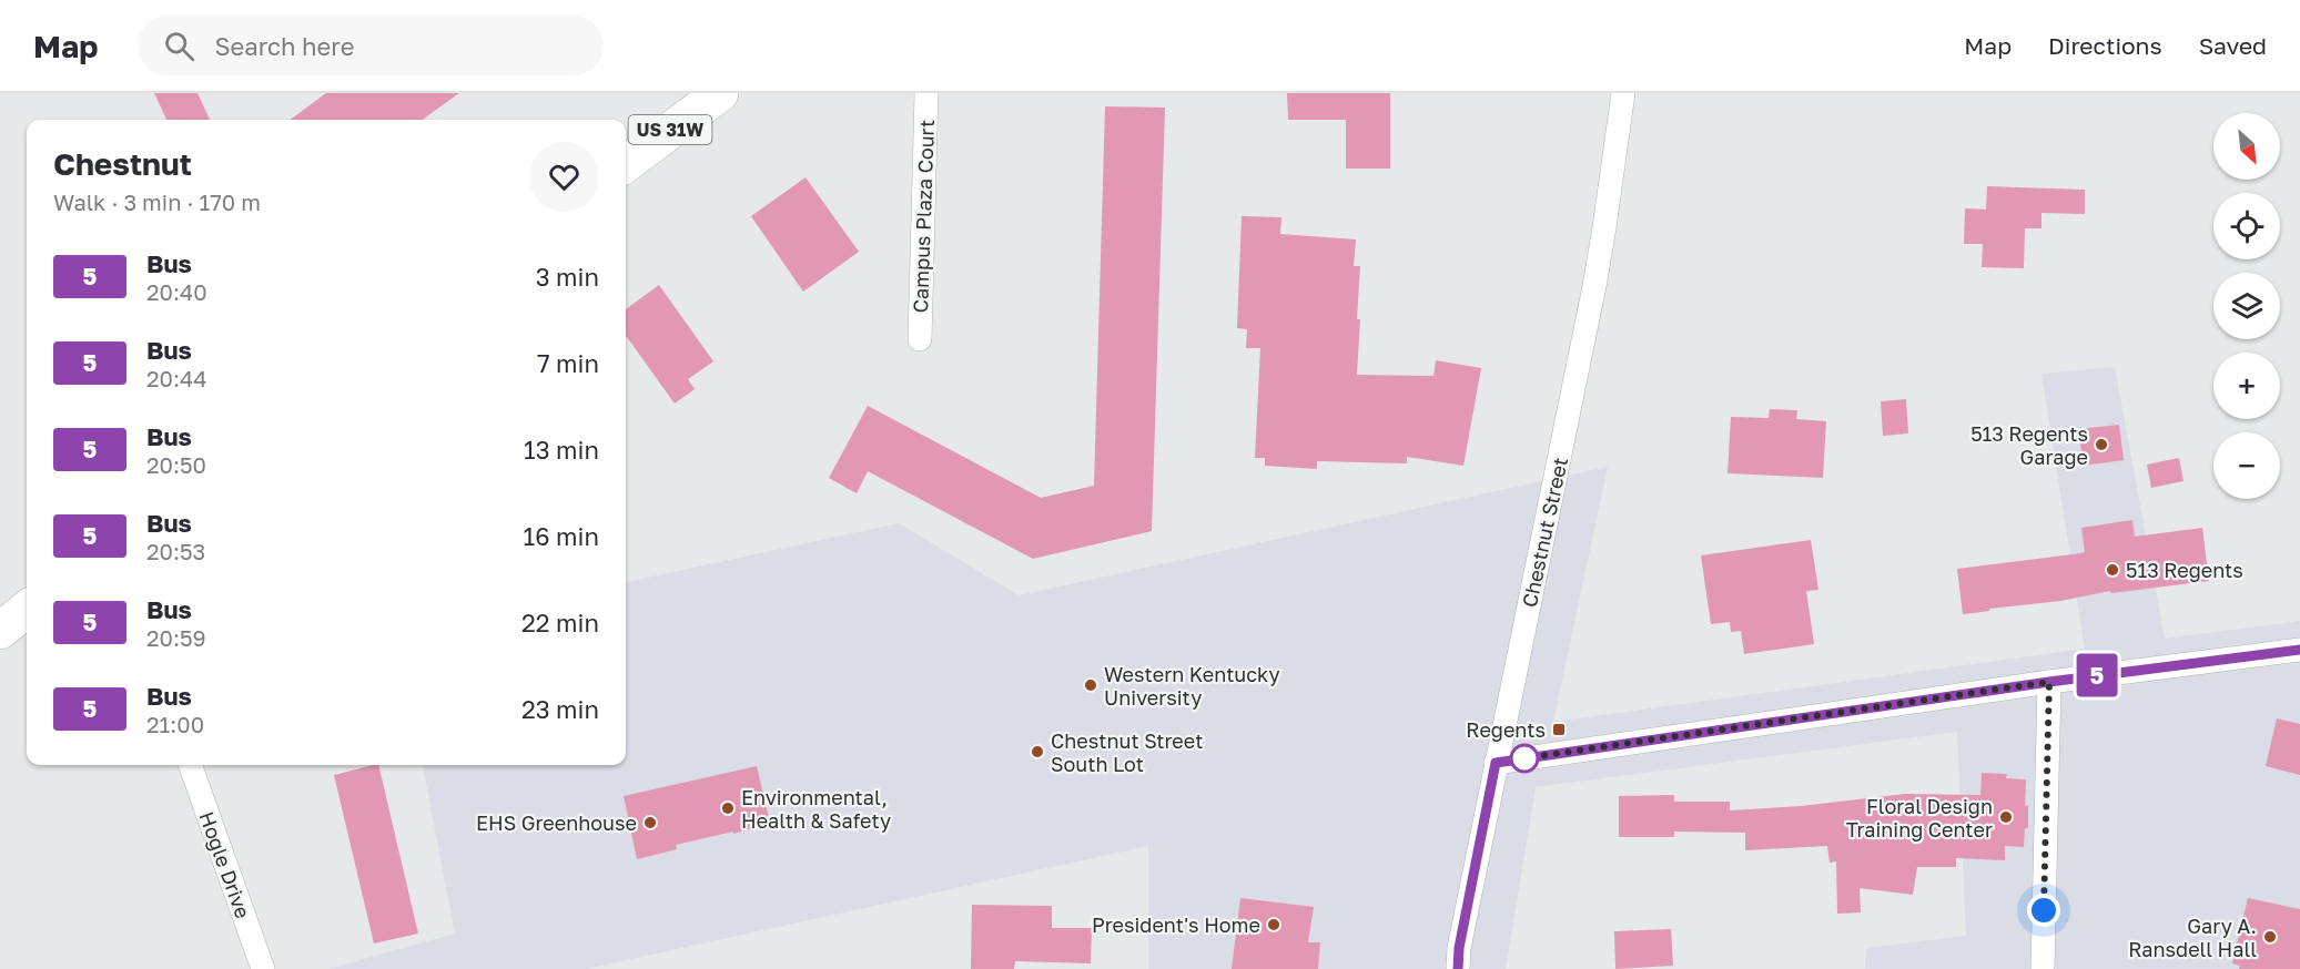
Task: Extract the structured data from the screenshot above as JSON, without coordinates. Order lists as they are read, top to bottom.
{
  "streets": {
    "main road": ["US 31W"],
    "street": ["Campus Plaza Court", "Chestnut Street", "Hogle Drive"]
  },
  "places": {
    "other": [
      "513 Regents Garage",
      "513 Regents",
      "Western Kentucky University",
      "Chestnut Street South Lot",
      "Environmental, Health & Safety",
      "Floral Design Training Center",
      "EHS Greenhouse",
      "President's Home",
      "Gary A. Ransdell Hall"
    ],
    "transit": ["Regents"]
  },
  "lines": ["bus line 5"],
  "north": "bottom right",
  "page": {
    "header": "Map",
    "search": "Search here",
    "nav": ["Map", "Directions", "Saved"],
    "on_map": "5",
    "map_buttons": ["+", "−"],
    "heading": ["Chestnut", "Walk · 3 min · 170 m"],
    "list": [
      {
        "mark": "5",
        "name": "Bus",
        "note": "20:40",
        "value": "3 min"
      },
      {
        "mark": "5",
        "name": "Bus",
        "note": "20:44",
        "value": "7 min"
      },
      {
        "mark": "5",
        "name": "Bus",
        "note": "20:50",
        "value": "13 min"
      },
      {
        "mark": "5",
        "name": "Bus",
        "note": "20:53",
        "value": "16 min"
      },
      {
        "mark": "5",
        "name": "Bus",
        "note": "20:59",
        "value": "22 min"
      },
      {
        "mark": "5",
        "name": "Bus",
        "note": "21:00",
        "value": "23 min"
      }
    ]
  }
}
